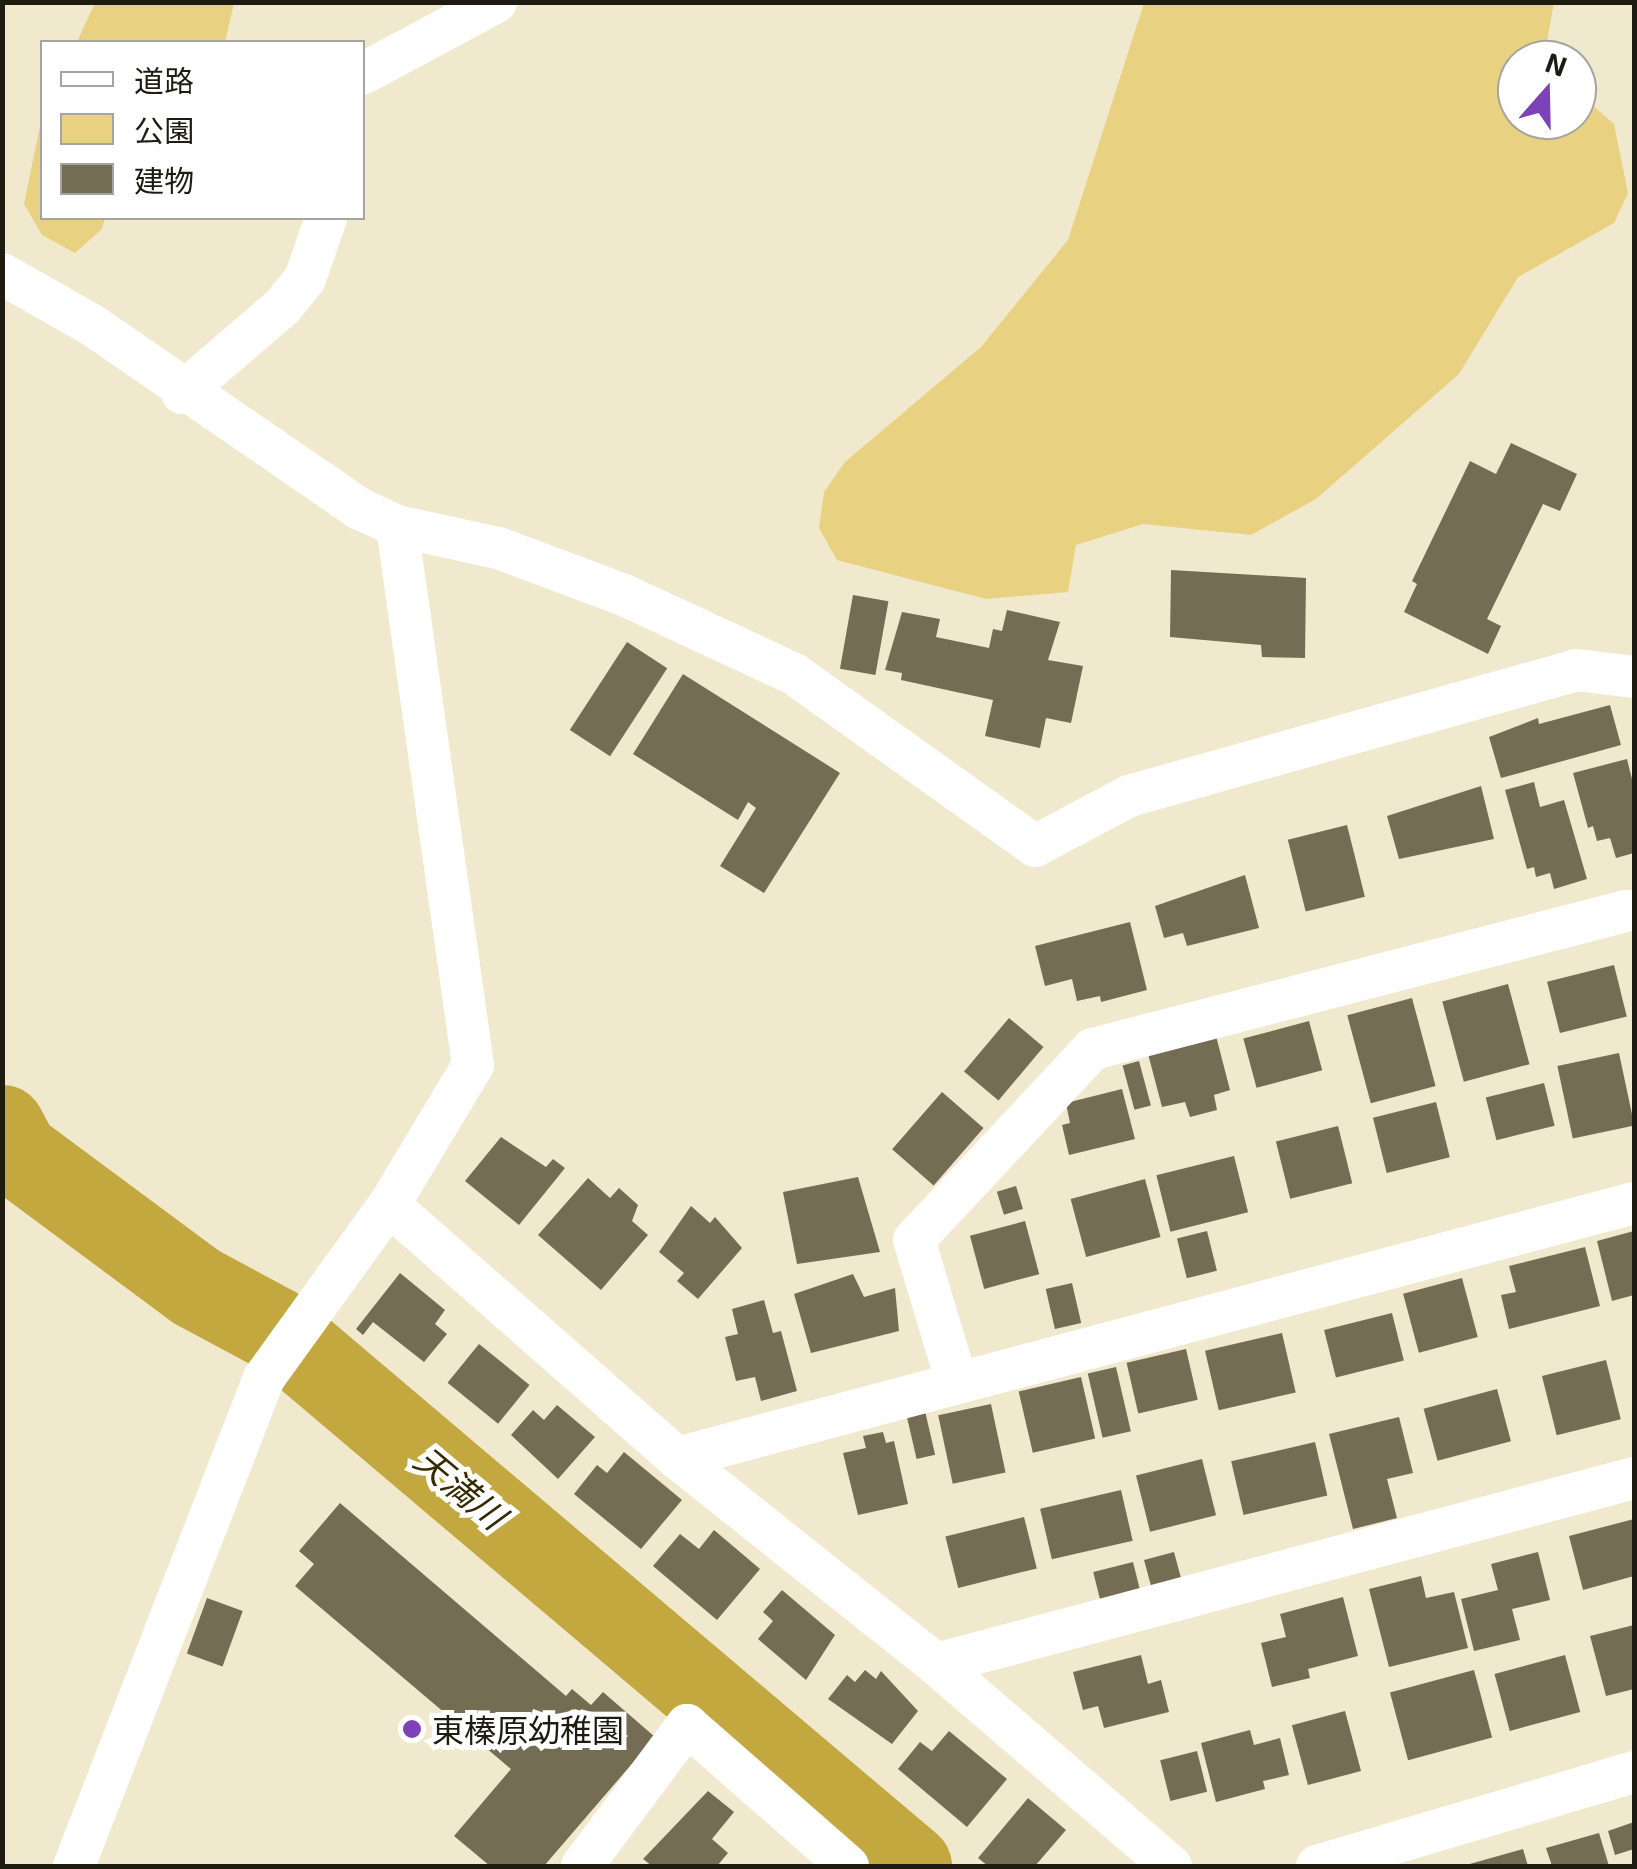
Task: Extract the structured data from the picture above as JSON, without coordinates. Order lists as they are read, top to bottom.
{
  "water": ["天満川"],
  "places": ["東榛原幼稚園"],
  "legend": ["道路", "公園", "建物"],
  "north": "top"
}
